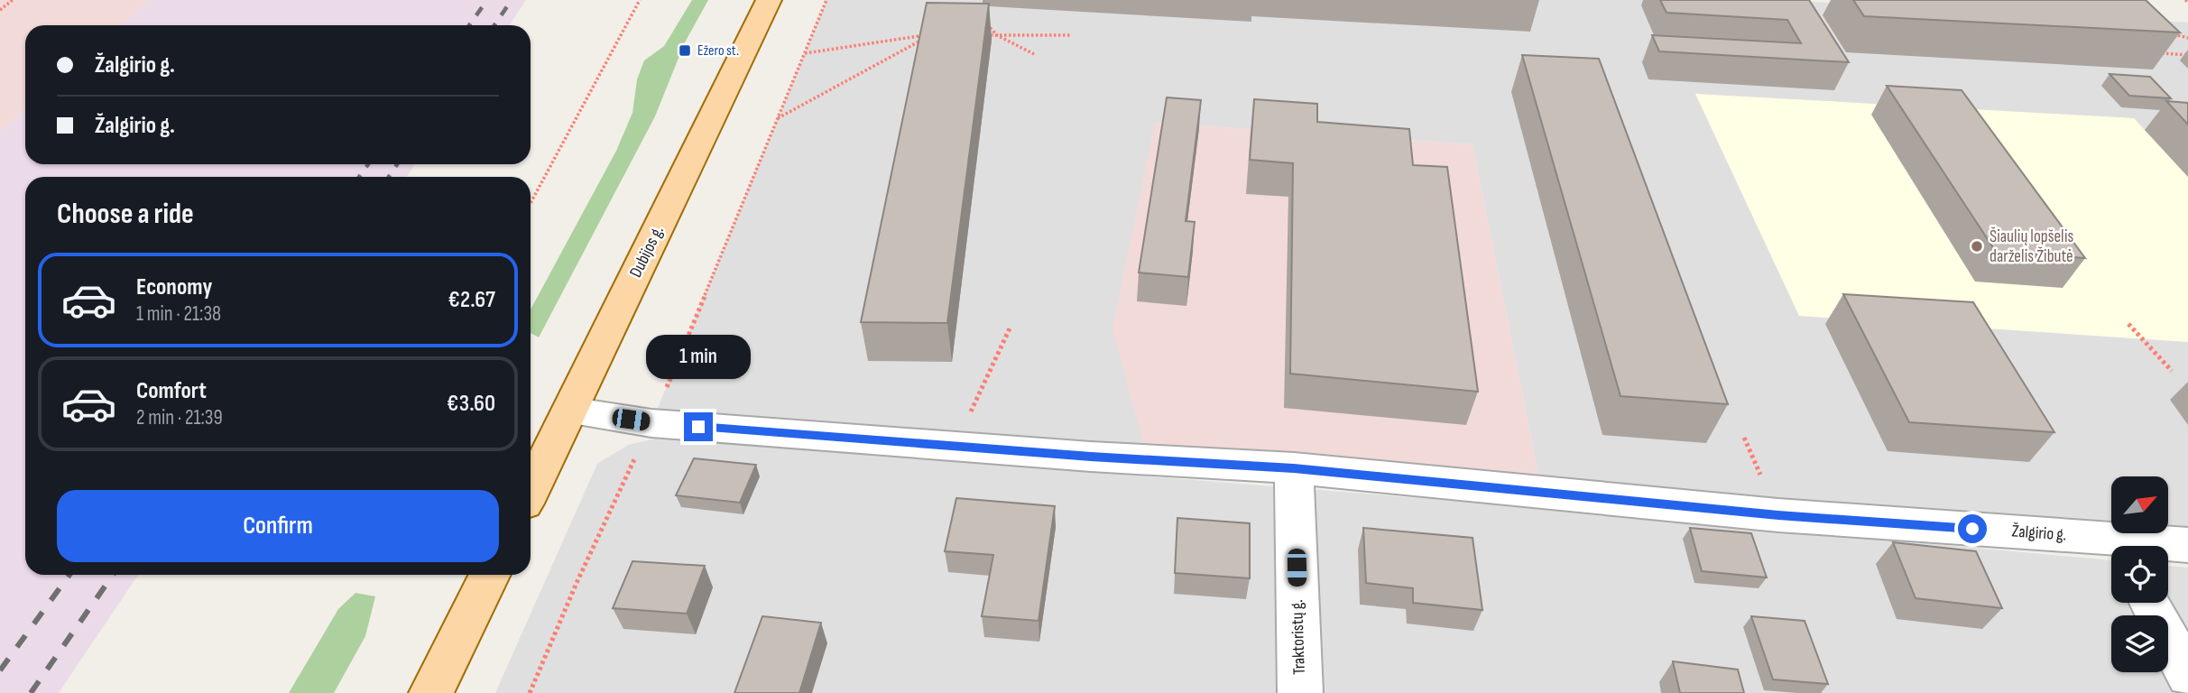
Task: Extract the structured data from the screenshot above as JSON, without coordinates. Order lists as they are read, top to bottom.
{
  "streets": {
    "main road": ["Dubijos g."],
    "street": ["Žalgirio g.", "Traktoristų g."]
  },
  "crossings": [
    ["Dubijos g.", "Žalgirio g."],
    ["Žalgirio g.", "Traktoristų g."]
  ],
  "places": {
    "transit": ["Ežero st."],
    "other": ["Šiaulių lopšelis darželis Žibutė"]
  },
  "north": "top right",
  "page": {
    "banner": ["Žalgirio g.", "Žalgirio g."],
    "heading": "Choose a ride",
    "list": [
      {
        "name": "Economy",
        "note": "1 min · 21:38",
        "value": "€2.67"
      },
      {
        "name": "Comfort",
        "note": "2 min · 21:39",
        "value": "€3.60"
      }
    ],
    "bubble": "1 min",
    "buttons": "Confirm"
  }
}
